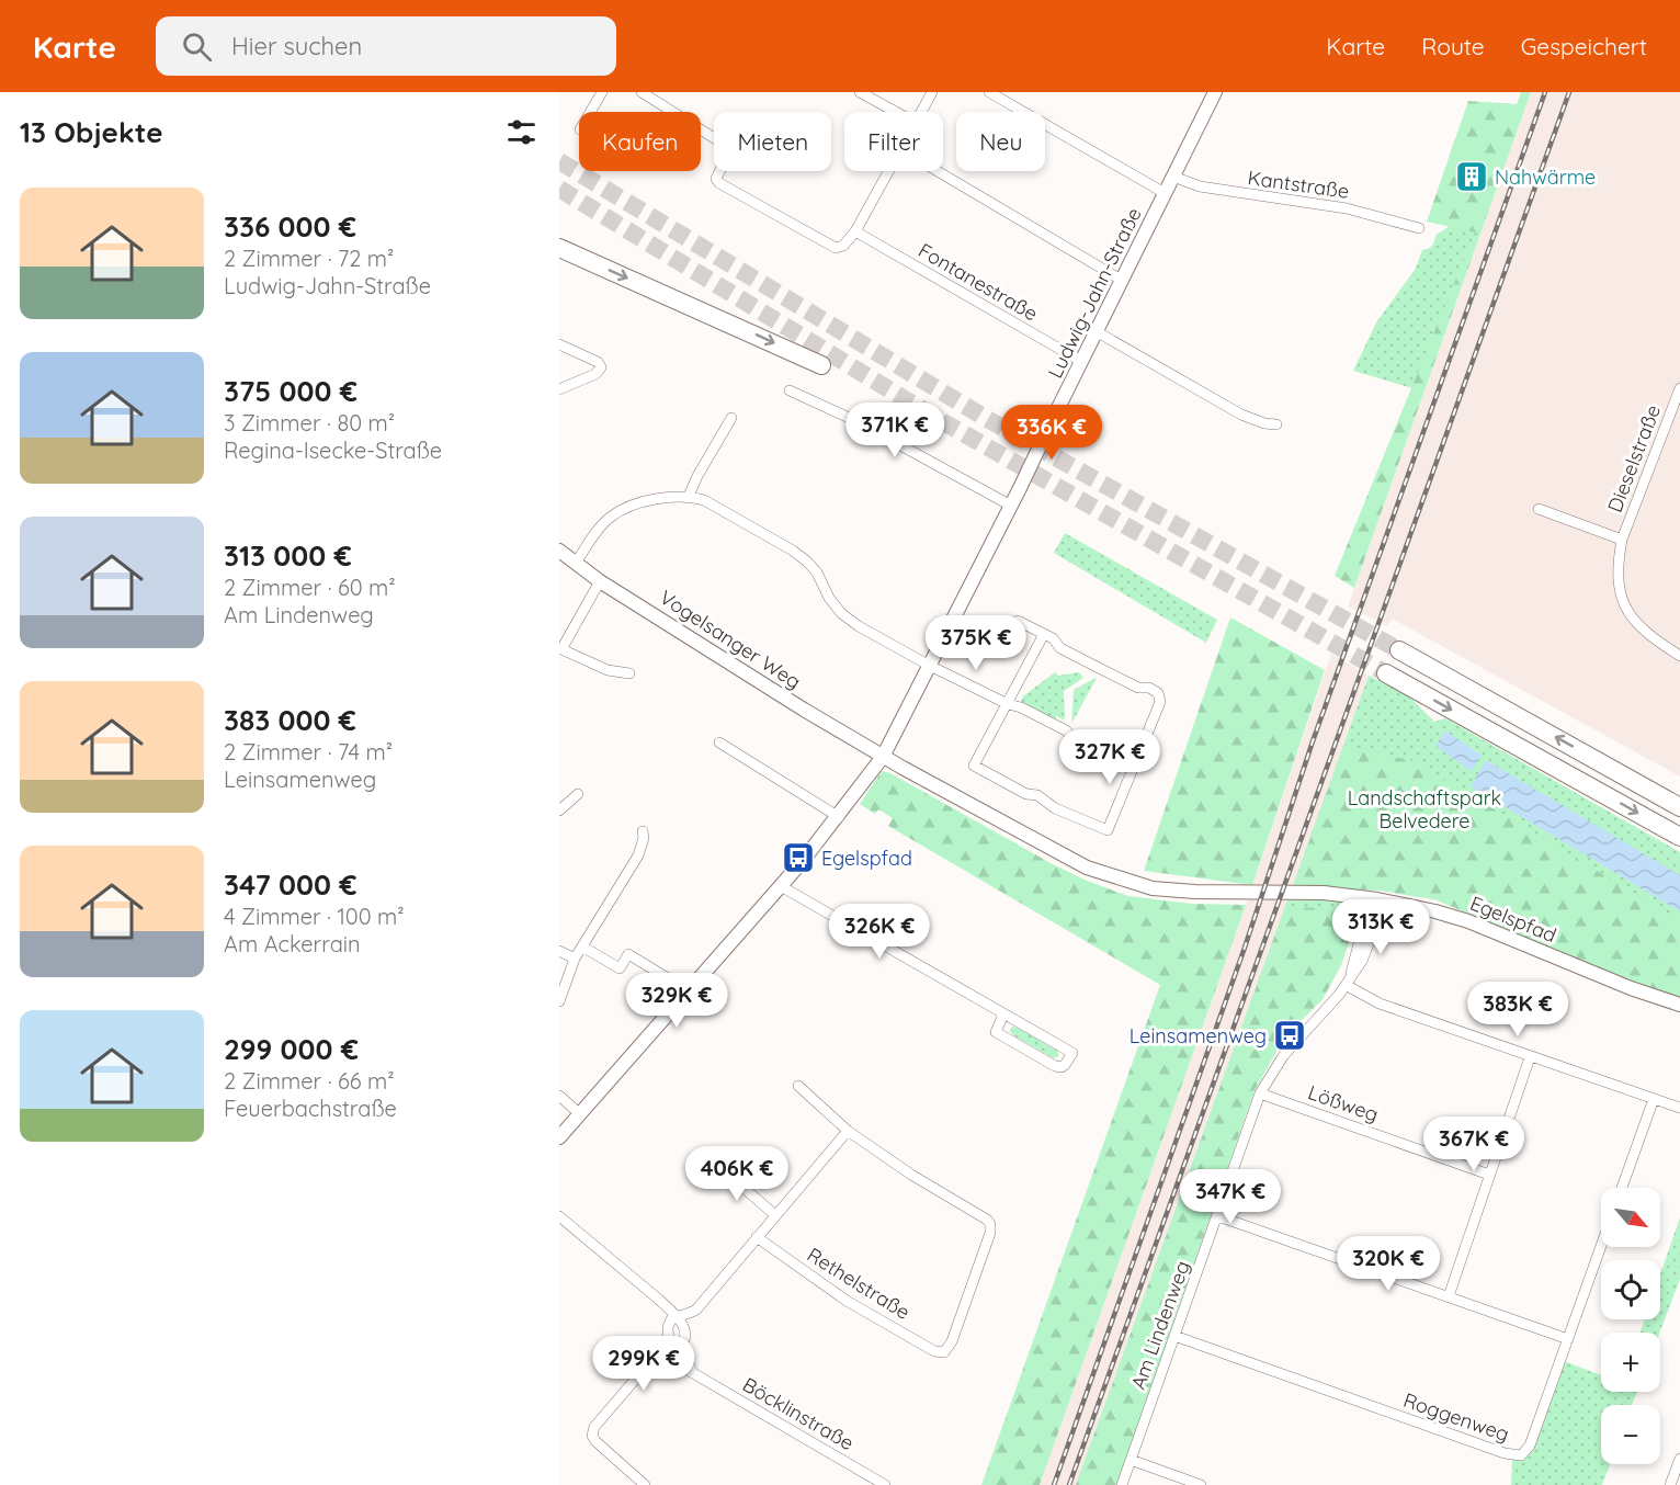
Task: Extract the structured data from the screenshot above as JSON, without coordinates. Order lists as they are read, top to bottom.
{
  "streets": {
    "street": [
      "Kantstraße",
      "Fontanestraße",
      "Ludwig-Jahn-Straße",
      "Dieselstraße",
      "Vogelsanger Weg",
      "Egelspfad",
      "Lößweg",
      "Rethelstraße",
      "Am Lindenweg",
      "Böcklinstraße",
      "Roggenweg"
    ]
  },
  "crossings": [
    ["Kantstraße", "Ludwig-Jahn-Straße"],
    ["Fontanestraße", "Ludwig-Jahn-Straße"],
    ["Ludwig-Jahn-Straße", "Vogelsanger Weg"],
    ["Ludwig-Jahn-Straße", "Egelspfad"],
    ["Vogelsanger Weg", "Egelspfad"],
    ["Egelspfad", "Am Lindenweg"],
    ["Lößweg", "Am Lindenweg"],
    ["Am Lindenweg", "Roggenweg"]
  ],
  "parks": ["Landschaftspark Belvedere"],
  "places": {
    "building": ["Nahwärme"],
    "bus stop": ["Egelspfad", "Leinsamenweg"]
  },
  "north": "bottom right",
  "page": {
    "header": "Karte",
    "search": "Hier suchen",
    "nav": ["Karte", "Route", "Gespeichert"],
    "heading": "13 Objekte",
    "chip": [
      "Kaufen",
      "Mieten",
      "Filter",
      "Neu"
    ],
    "list": [
      {
        "name": "336 000 €",
        "note": "2 Zimmer · 72 m² · Ludwig-Jahn-Straße"
      },
      {
        "name": "375 000 €",
        "note": "3 Zimmer · 80 m² · Regina-Isecke-Straße"
      },
      {
        "name": "313 000 €",
        "note": "2 Zimmer · 60 m² · Am Lindenweg"
      },
      {
        "name": "383 000 €",
        "note": "2 Zimmer · 74 m² · Leinsamenweg"
      },
      {
        "name": "347 000 €",
        "note": "4 Zimmer · 100 m² · Am Ackerrain"
      },
      {
        "name": "299 000 €",
        "note": "2 Zimmer · 66 m² · Feuerbachstraße"
      }
    ],
    "price": [
      "371K €",
      "336K €",
      "375K €",
      "327K €",
      "313K €",
      "326K €",
      "329K €",
      "383K €",
      "367K €",
      "406K €",
      "347K €",
      "320K €",
      "299K €"
    ],
    "map_buttons": ["+", "−"]
  }
}
